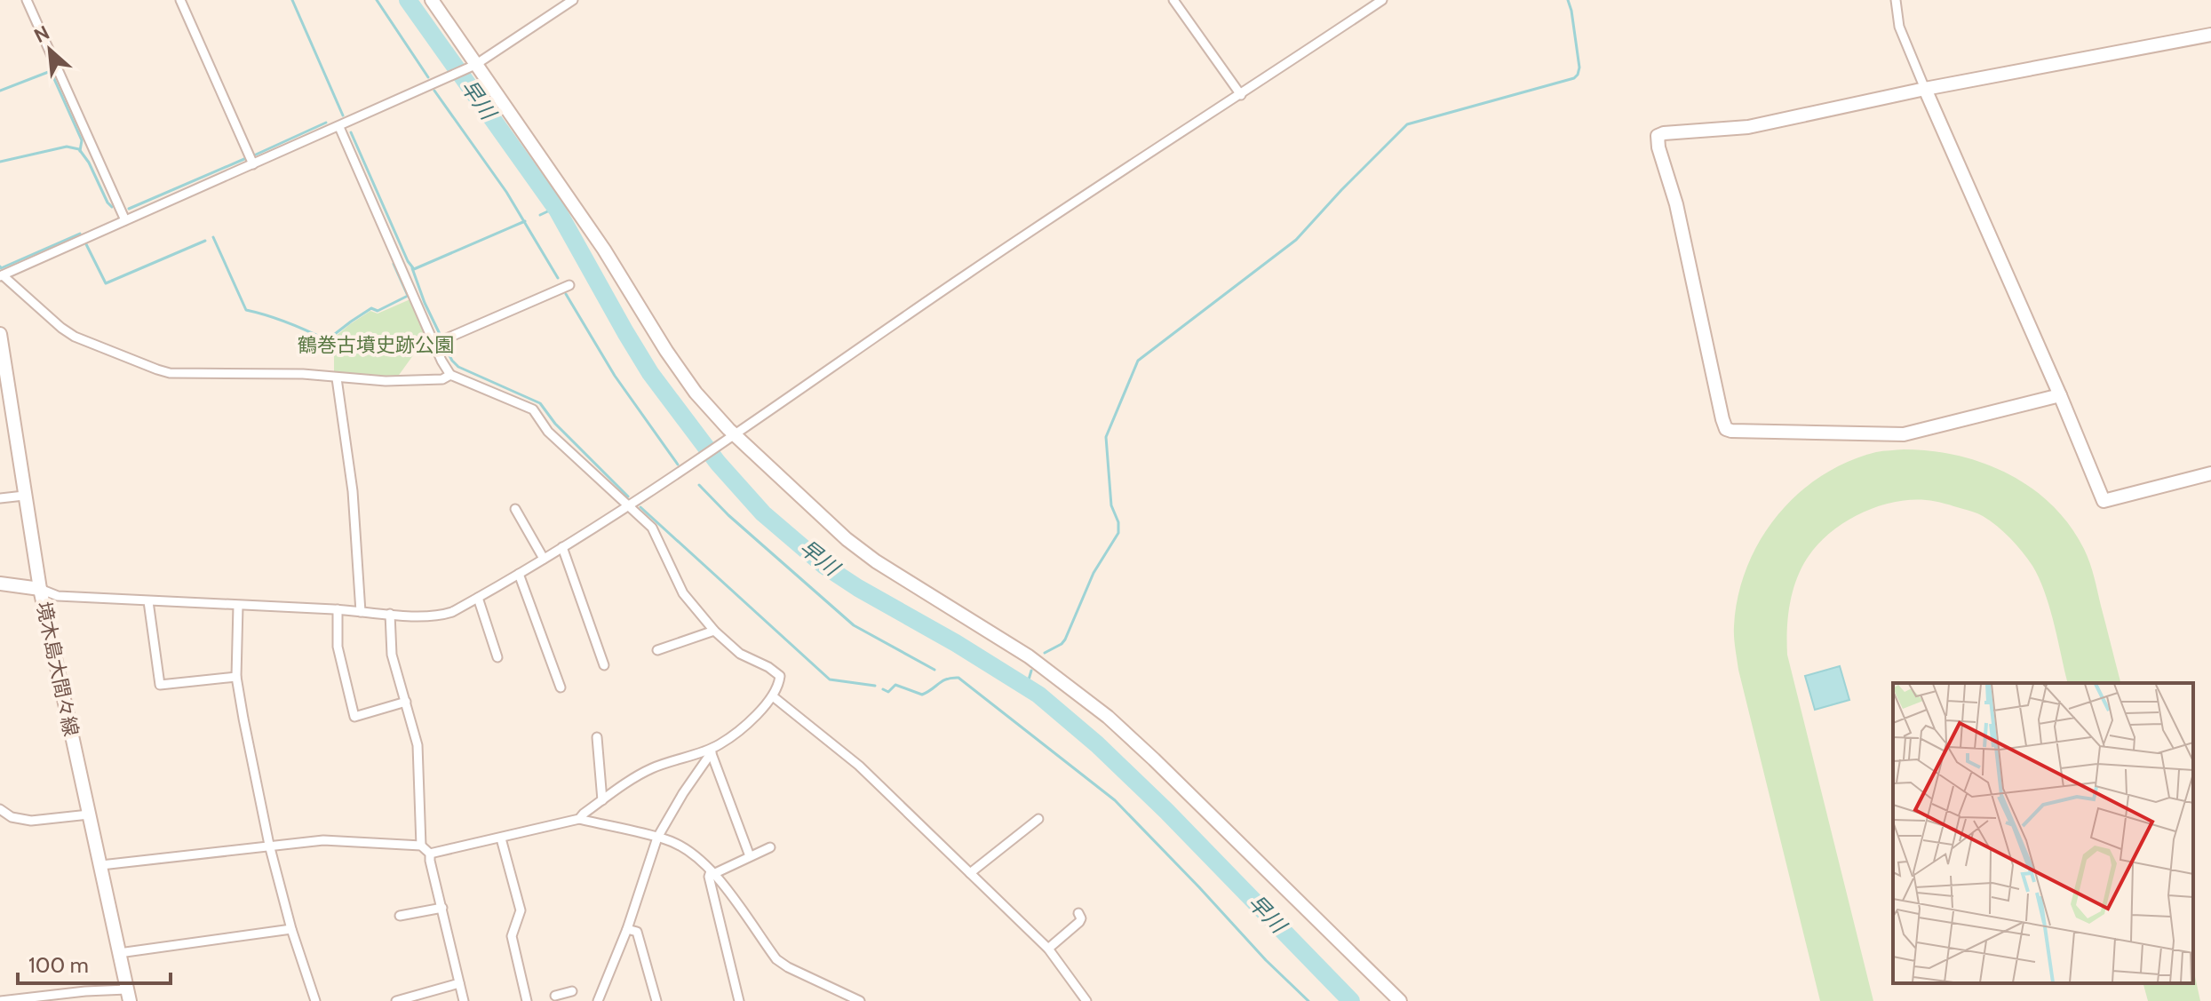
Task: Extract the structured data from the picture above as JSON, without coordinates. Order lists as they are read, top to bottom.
{
  "streets": {
    "street": ["境木島大間々線"]
  },
  "water": ["早川"],
  "parks": ["鶴巻古墳史跡公園"],
  "scale_bar": "100 m",
  "north": "top left"
}
